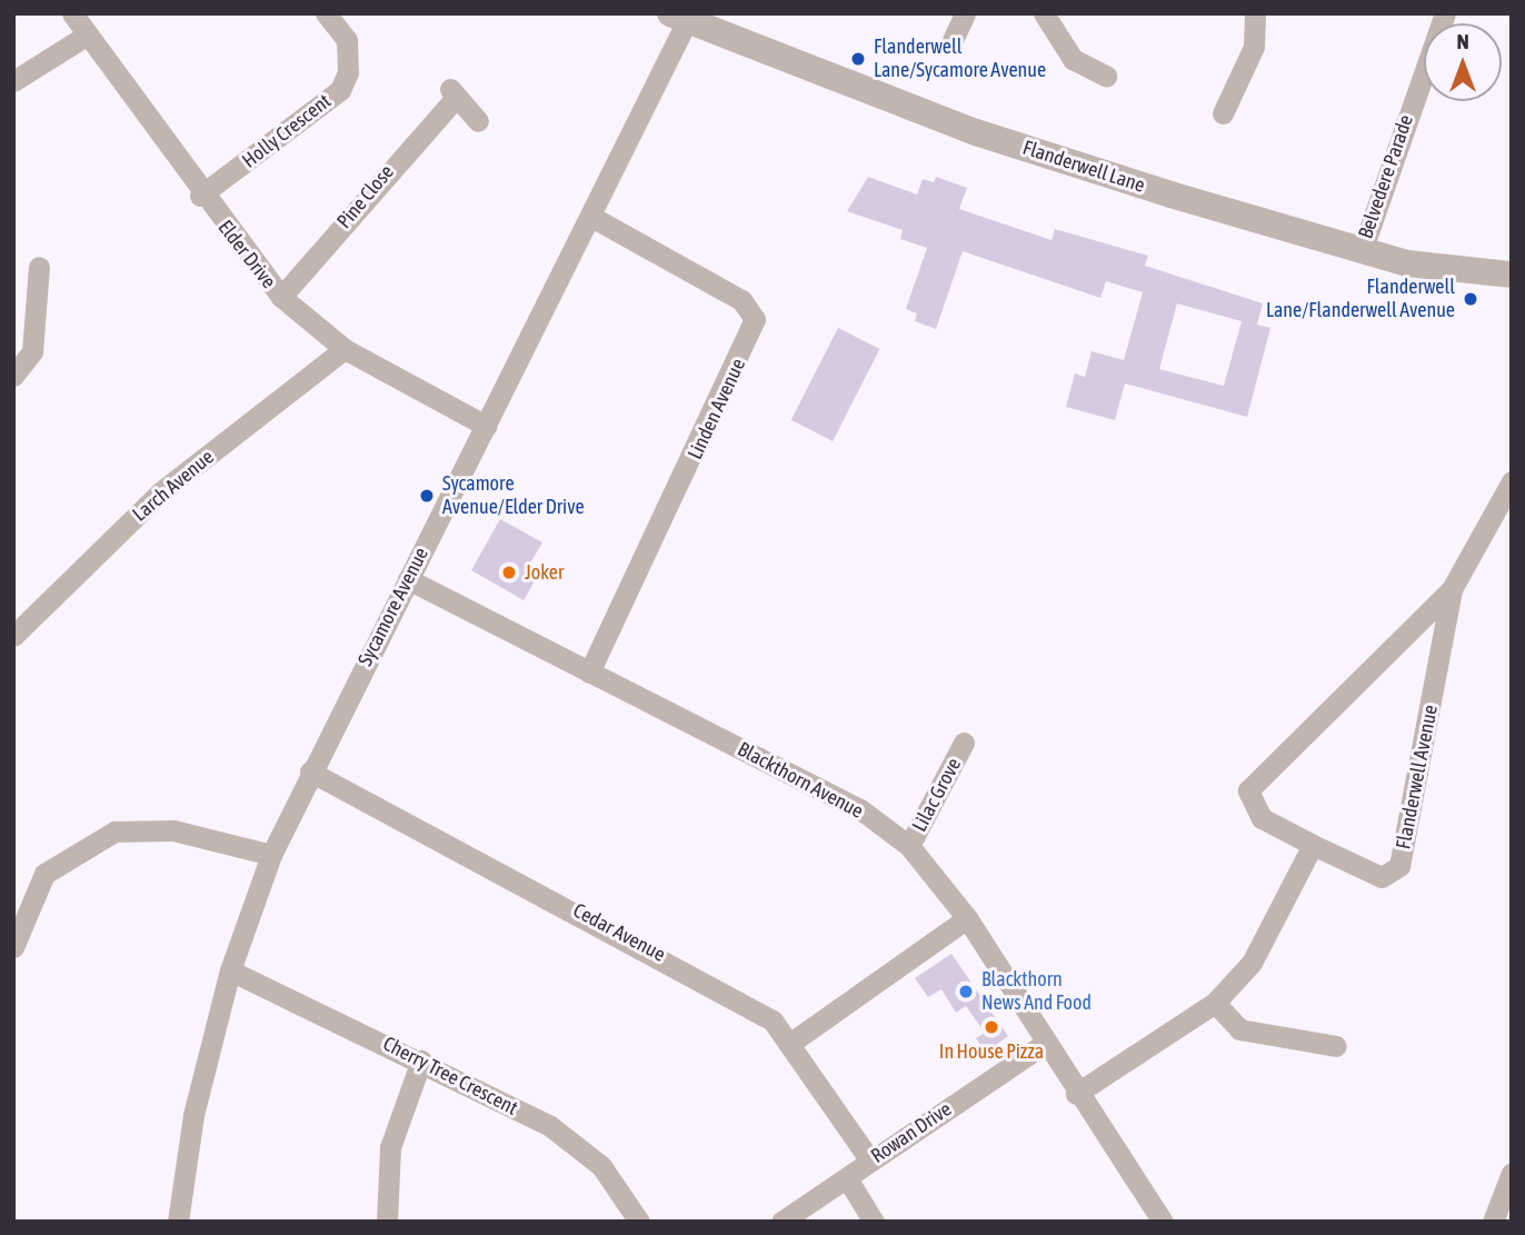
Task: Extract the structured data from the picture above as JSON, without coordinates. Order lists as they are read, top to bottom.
{
  "streets": {
    "street": [
      "Holly Crescent",
      "Flanderwell Lane",
      "Belvedere Parade",
      "Pine Close",
      "Elder Drive",
      "Linden Avenue",
      "Larch Avenue",
      "Sycamore Avenue",
      "Flanderwell Avenue",
      "Blackthorn Avenue",
      "Lilac Grove",
      "Cedar Avenue",
      "Cherry Tree Crescent",
      "Rowan Drive"
    ]
  },
  "crossings": [
    ["Holly Crescent", "Elder Drive"],
    ["Flanderwell Lane", "Belvedere Parade"],
    ["Flanderwell Lane", "Sycamore Avenue"],
    ["Pine Close", "Elder Drive"],
    ["Elder Drive", "Larch Avenue"],
    ["Elder Drive", "Sycamore Avenue"],
    ["Linden Avenue", "Sycamore Avenue"],
    ["Linden Avenue", "Blackthorn Avenue"],
    ["Sycamore Avenue", "Blackthorn Avenue"],
    ["Sycamore Avenue", "Cedar Avenue"],
    ["Sycamore Avenue", "Cherry Tree Crescent"],
    ["Blackthorn Avenue", "Lilac Grove"],
    ["Blackthorn Avenue", "Rowan Drive"],
    ["Cedar Avenue", "Rowan Drive"]
  ],
  "places": [
    "Flanderwell Lane/Sycamore Avenue",
    "Flanderwell Lane/Flanderwell Avenue",
    "Sycamore Avenue/Elder Drive",
    "Joker",
    "Blackthorn News And Food",
    "In House Pizza"
  ],
  "north": "top"
}
